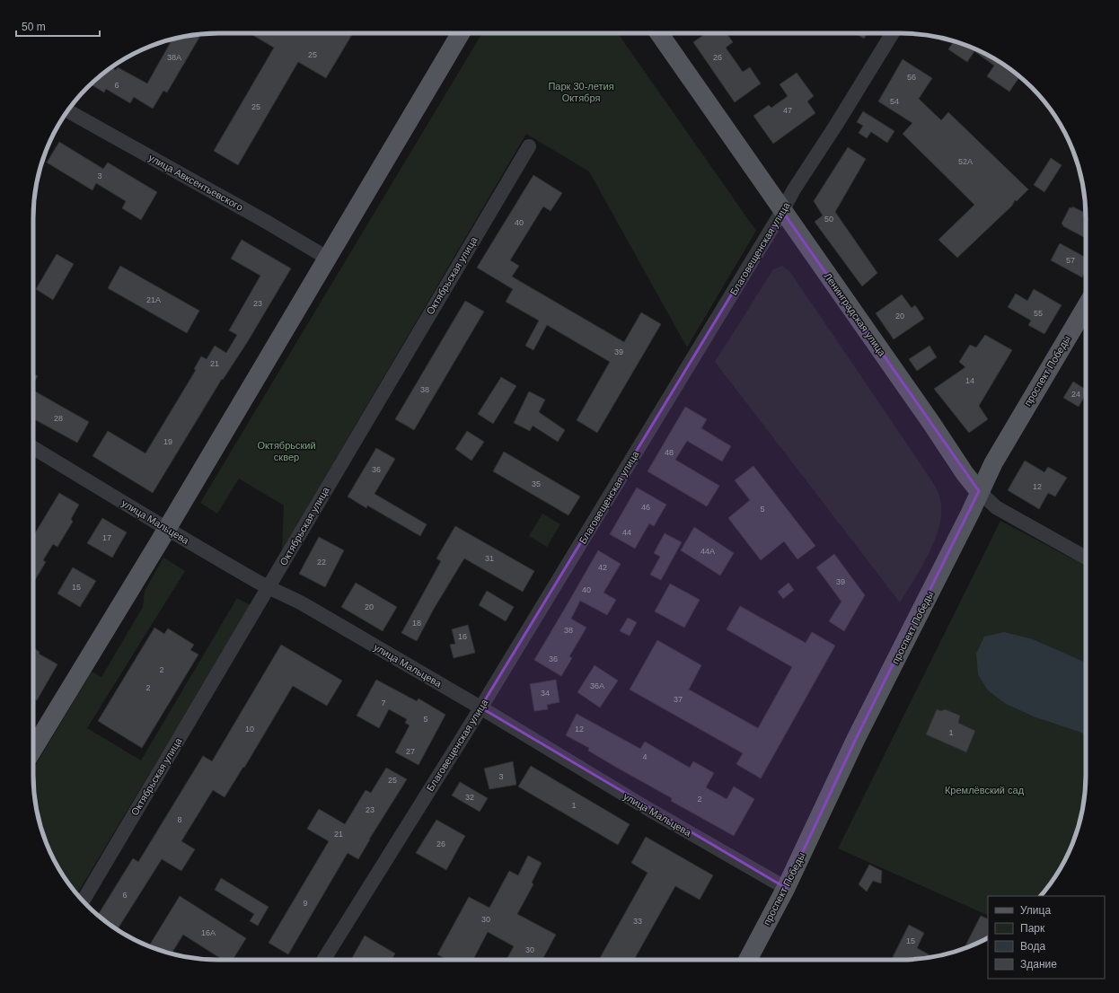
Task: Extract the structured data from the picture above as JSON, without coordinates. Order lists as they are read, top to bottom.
{
  "streets": {
    "main road": ["Ленинградская улица", "проспект Победы"],
    "street": [
      "улица Авксентьевского",
      "Благовещенская улица",
      "Октябрьская улица",
      "улица Мальцева"
    ]
  },
  "crossings": [
    ["Благовещенская улица", "Ленинградская улица"],
    ["Благовещенская улица", "улица Мальцева"],
    ["Октябрьская улица", "улица Мальцева"],
    ["Ленинградская улица", "проспект Победы"],
    ["проспект Победы", "улица Мальцева"]
  ],
  "parks": ["Парк 30-летия Октября", "Октябрьский сквер", "Кремлёвский сад"],
  "house_numbers": [
    "25",
    "38А",
    "26",
    "56",
    "6",
    "54",
    "25",
    "47",
    "52А",
    "3",
    "50",
    "40",
    "57",
    "21А",
    "23",
    "55",
    "20",
    "39",
    "21",
    "14",
    "38",
    "24",
    "28",
    "19",
    "48",
    "36",
    "35",
    "12",
    "46",
    "5",
    "44",
    "17",
    "44А",
    "31",
    "22",
    "42",
    "39",
    "15",
    "40",
    "20",
    "18",
    "38",
    "16",
    "36",
    "2",
    "36А",
    "2",
    "34",
    "37",
    "7",
    "5",
    "10",
    "12",
    "1",
    "27",
    "4",
    "3",
    "25",
    "32",
    "2",
    "1",
    "23",
    "8",
    "21",
    "26",
    "6",
    "9",
    "30",
    "33",
    "16А",
    "15",
    "30"
  ],
  "legend": [
    "Улица",
    "Парк",
    "Вода",
    "Здание"
  ],
  "scale_bar": "50 m"
}
